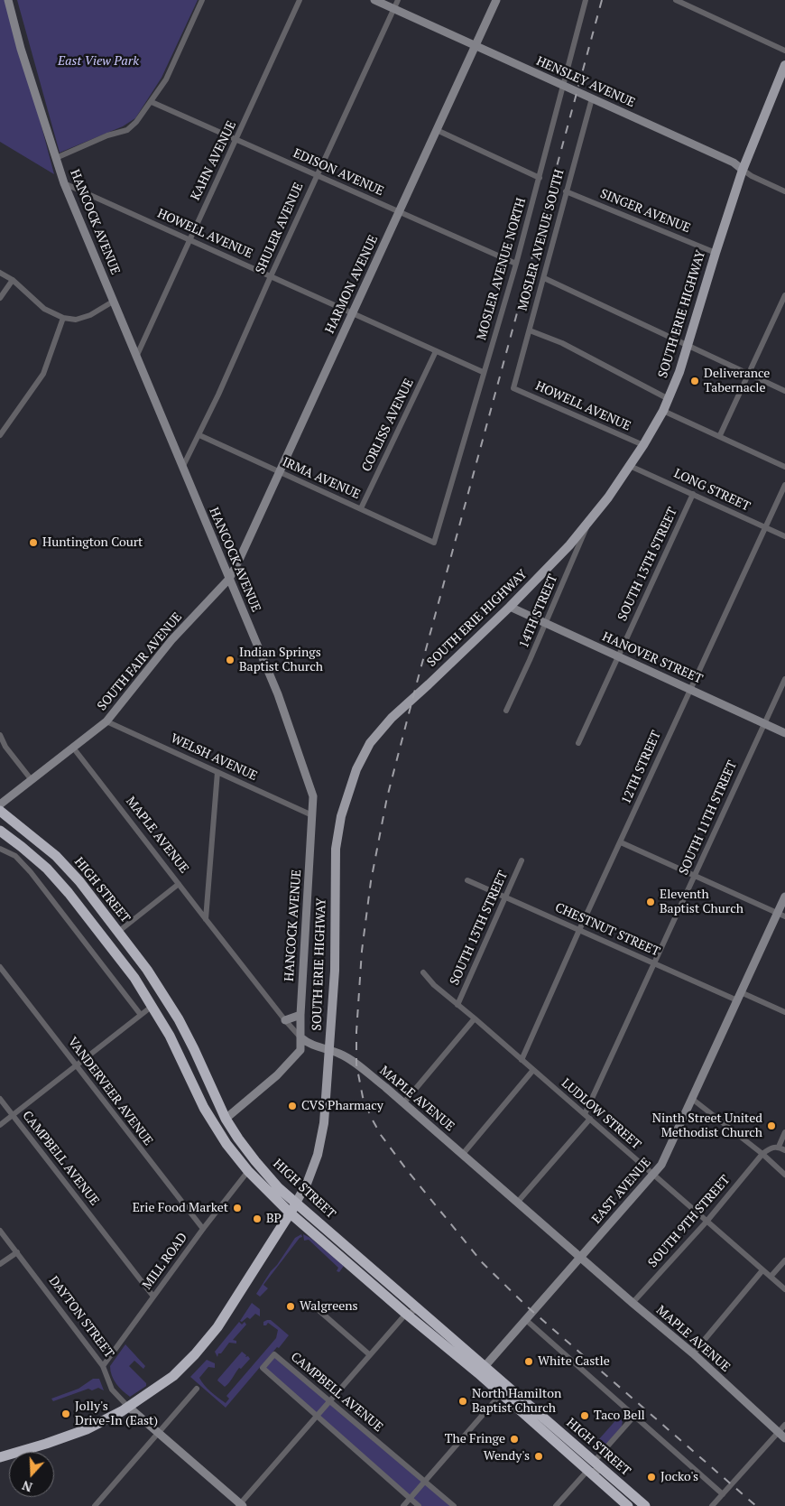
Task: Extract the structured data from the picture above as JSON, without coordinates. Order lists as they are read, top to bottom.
{
  "streets": {
    "highway": ["SOUTH ERIE HIGHWAY", "HIGH STREET"],
    "street": [
      "HENSLEY AVENUE",
      "KAHN AVENUE",
      "EDISON AVENUE",
      "SINGER AVENUE",
      "HANCOCK AVENUE",
      "SHULER AVENUE",
      "HOWELL AVENUE",
      "MOSLER AVENUE SOUTH",
      "MOSLER AVENUE NORTH",
      "HARMON AVENUE",
      "CORLISS AVENUE",
      "IRMA AVENUE",
      "LONG STREET",
      "SOUTH 13TH STREET",
      "14TH STREET",
      "HANOVER STREET",
      "SOUTH FAIR AVENUE",
      "WELSH AVENUE",
      "12TH STREET",
      "SOUTH 11TH STREET",
      "MAPLE AVENUE",
      "CHESTNUT STREET",
      "VANDERVEER AVENUE",
      "LUDLOW STREET",
      "CAMPBELL AVENUE",
      "EAST AVENUE",
      "SOUTH 9TH STREET",
      "MILL ROAD",
      "DAYTON STREET"
    ]
  },
  "crossings": [
    ["HENSLEY AVENUE", "SHULER AVENUE"],
    ["HENSLEY AVENUE", "MOSLER AVENUE SOUTH"],
    ["HENSLEY AVENUE", "MOSLER AVENUE NORTH"],
    ["HENSLEY AVENUE", "HARMON AVENUE"],
    ["HENSLEY AVENUE", "SOUTH ERIE HIGHWAY"],
    ["KAHN AVENUE", "EDISON AVENUE"],
    ["KAHN AVENUE", "HANCOCK AVENUE"],
    ["KAHN AVENUE", "HOWELL AVENUE"],
    ["EDISON AVENUE", "SHULER AVENUE"],
    ["EDISON AVENUE", "MOSLER AVENUE NORTH"],
    ["EDISON AVENUE", "HARMON AVENUE"],
    ["SINGER AVENUE", "MOSLER AVENUE SOUTH"],
    ["SINGER AVENUE", "SOUTH ERIE HIGHWAY"],
    ["HANCOCK AVENUE", "SHULER AVENUE"],
    ["HANCOCK AVENUE", "HOWELL AVENUE"],
    ["HANCOCK AVENUE", "HARMON AVENUE"],
    ["HANCOCK AVENUE", "SOUTH FAIR AVENUE"],
    ["HANCOCK AVENUE", "WELSH AVENUE"],
    ["HANCOCK AVENUE", "MAPLE AVENUE"],
    ["HANCOCK AVENUE", "HIGH STREET"],
    ["SHULER AVENUE", "HOWELL AVENUE"],
    ["SHULER AVENUE", "IRMA AVENUE"],
    ["HOWELL AVENUE", "MOSLER AVENUE SOUTH"],
    ["HOWELL AVENUE", "MOSLER AVENUE NORTH"],
    ["HOWELL AVENUE", "HARMON AVENUE"],
    ["HOWELL AVENUE", "SOUTH ERIE HIGHWAY"],
    ["HOWELL AVENUE", "CORLISS AVENUE"],
    ["MOSLER AVENUE NORTH", "IRMA AVENUE"],
    ["HARMON AVENUE", "IRMA AVENUE"],
    ["HARMON AVENUE", "SOUTH FAIR AVENUE"],
    ["SOUTH ERIE HIGHWAY", "LONG STREET"],
    ["SOUTH ERIE HIGHWAY", "14TH STREET"],
    ["SOUTH ERIE HIGHWAY", "HANOVER STREET"],
    ["SOUTH ERIE HIGHWAY", "MAPLE AVENUE"],
    ["SOUTH ERIE HIGHWAY", "HIGH STREET"],
    ["SOUTH ERIE HIGHWAY", "DAYTON STREET"],
    ["CORLISS AVENUE", "IRMA AVENUE"],
    ["LONG STREET", "SOUTH 13TH STREET"],
    ["LONG STREET", "12TH STREET"],
    ["SOUTH 13TH STREET", "HANOVER STREET"],
    ["SOUTH 13TH STREET", "CHESTNUT STREET"],
    ["SOUTH 13TH STREET", "LUDLOW STREET"],
    ["14TH STREET", "HANOVER STREET"],
    ["HANOVER STREET", "12TH STREET"],
    ["HANOVER STREET", "SOUTH 11TH STREET"],
    ["SOUTH FAIR AVENUE", "WELSH AVENUE"],
    ["SOUTH FAIR AVENUE", "MAPLE AVENUE"],
    ["12TH STREET", "CHESTNUT STREET"],
    ["12TH STREET", "LUDLOW STREET"],
    ["SOUTH 11TH STREET", "MAPLE AVENUE"],
    ["SOUTH 11TH STREET", "CHESTNUT STREET"],
    ["SOUTH 11TH STREET", "LUDLOW STREET"],
    ["MAPLE AVENUE", "EAST AVENUE"],
    ["MAPLE AVENUE", "SOUTH 9TH STREET"],
    ["HIGH STREET", "EAST AVENUE"],
    ["HIGH STREET", "MILL ROAD"],
    ["CHESTNUT STREET", "EAST AVENUE"],
    ["VANDERVEER AVENUE", "MILL ROAD"],
    ["LUDLOW STREET", "EAST AVENUE"],
    ["LUDLOW STREET", "SOUTH 9TH STREET"],
    ["CAMPBELL AVENUE", "MILL ROAD"],
    ["MILL ROAD", "DAYTON STREET"]
  ],
  "parks": ["East View Park"],
  "places": [
    "Deliverance Tabernacle",
    "Huntington Court",
    "Indian Springs Baptist Church",
    "Eleventh Baptist Church",
    "CVS Pharmacy",
    "Ninth Street United Methodist Church",
    "Erie Food Market",
    "BP",
    "Walgreens",
    "White Castle",
    "North Hamilton Baptist Church",
    "Jolly's Drive-In (East)",
    "Taco Bell",
    "The Fringe",
    "Wendy's",
    "Jocko's"
  ],
  "north": "bottom"
}
